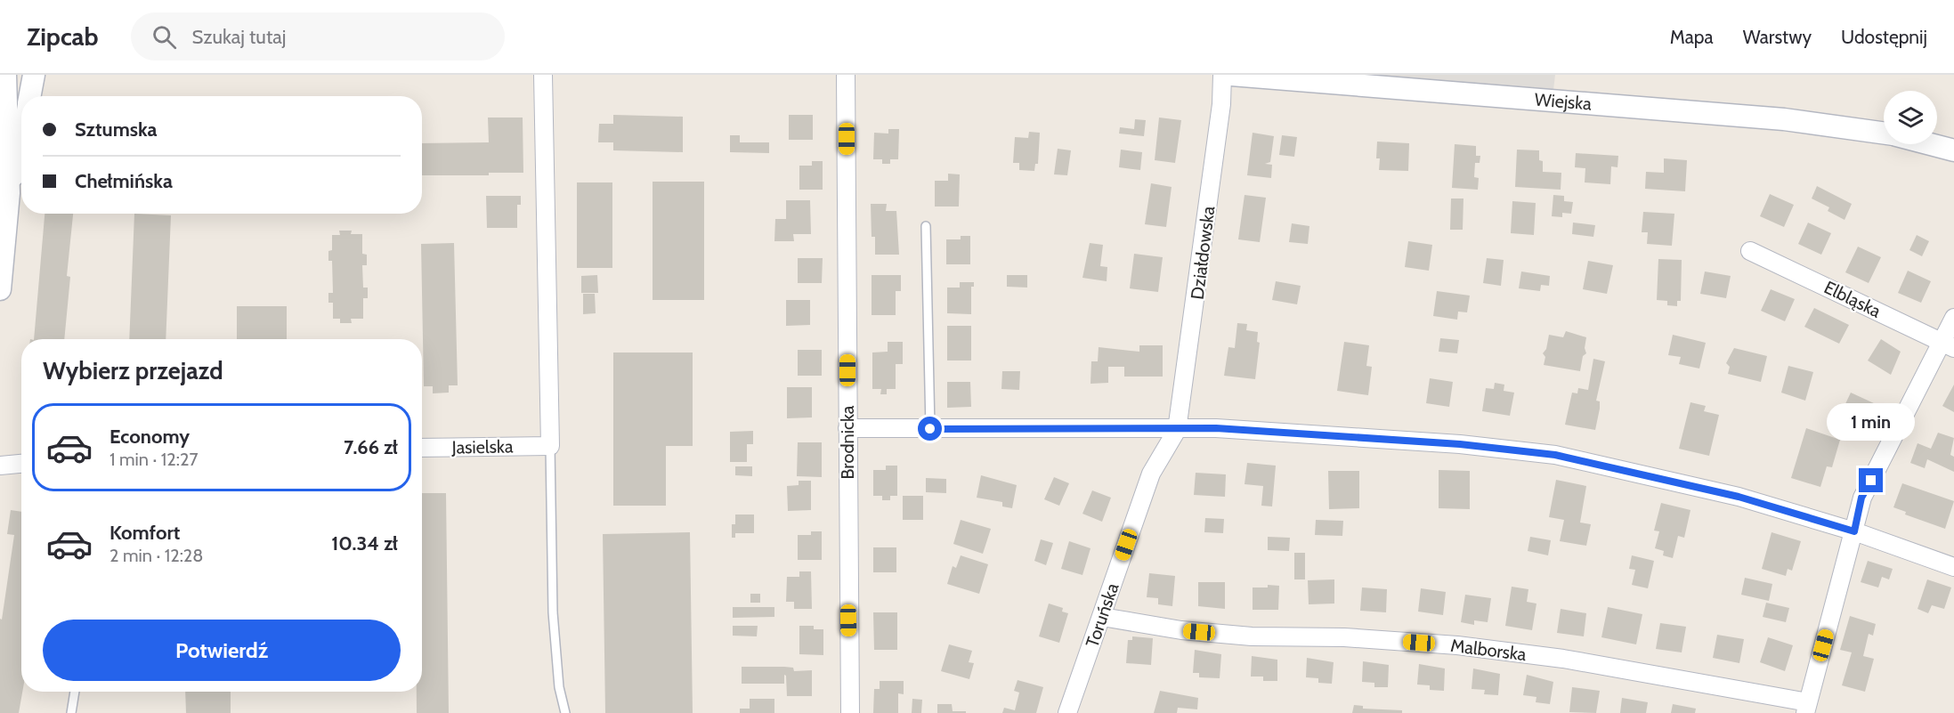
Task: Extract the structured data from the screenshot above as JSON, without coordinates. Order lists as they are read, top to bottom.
{
  "streets": {
    "street": [
      "Wiejska",
      "Działdowska",
      "Elbląska",
      "Brodnicka",
      "Jasielska",
      "Toruńska",
      "Malborska"
    ]
  },
  "crossings": [
    ["Działdowska", "Toruńska"],
    ["Toruńska", "Malborska"]
  ],
  "page": {
    "header": "Zipcab",
    "search": "Szukaj tutaj",
    "nav": ["Mapa", "Warstwy", "Udostępnij"],
    "banner": ["Sztumska", "Chełmińska"],
    "heading": "Wybierz przejazd",
    "bubble": "1 min",
    "list": [
      {
        "name": "Economy",
        "note": "1 min · 12:27",
        "value": "7.66 zł"
      },
      {
        "name": "Komfort",
        "note": "2 min · 12:28",
        "value": "10.34 zł"
      }
    ],
    "buttons": "Potwierdź"
  }
}
